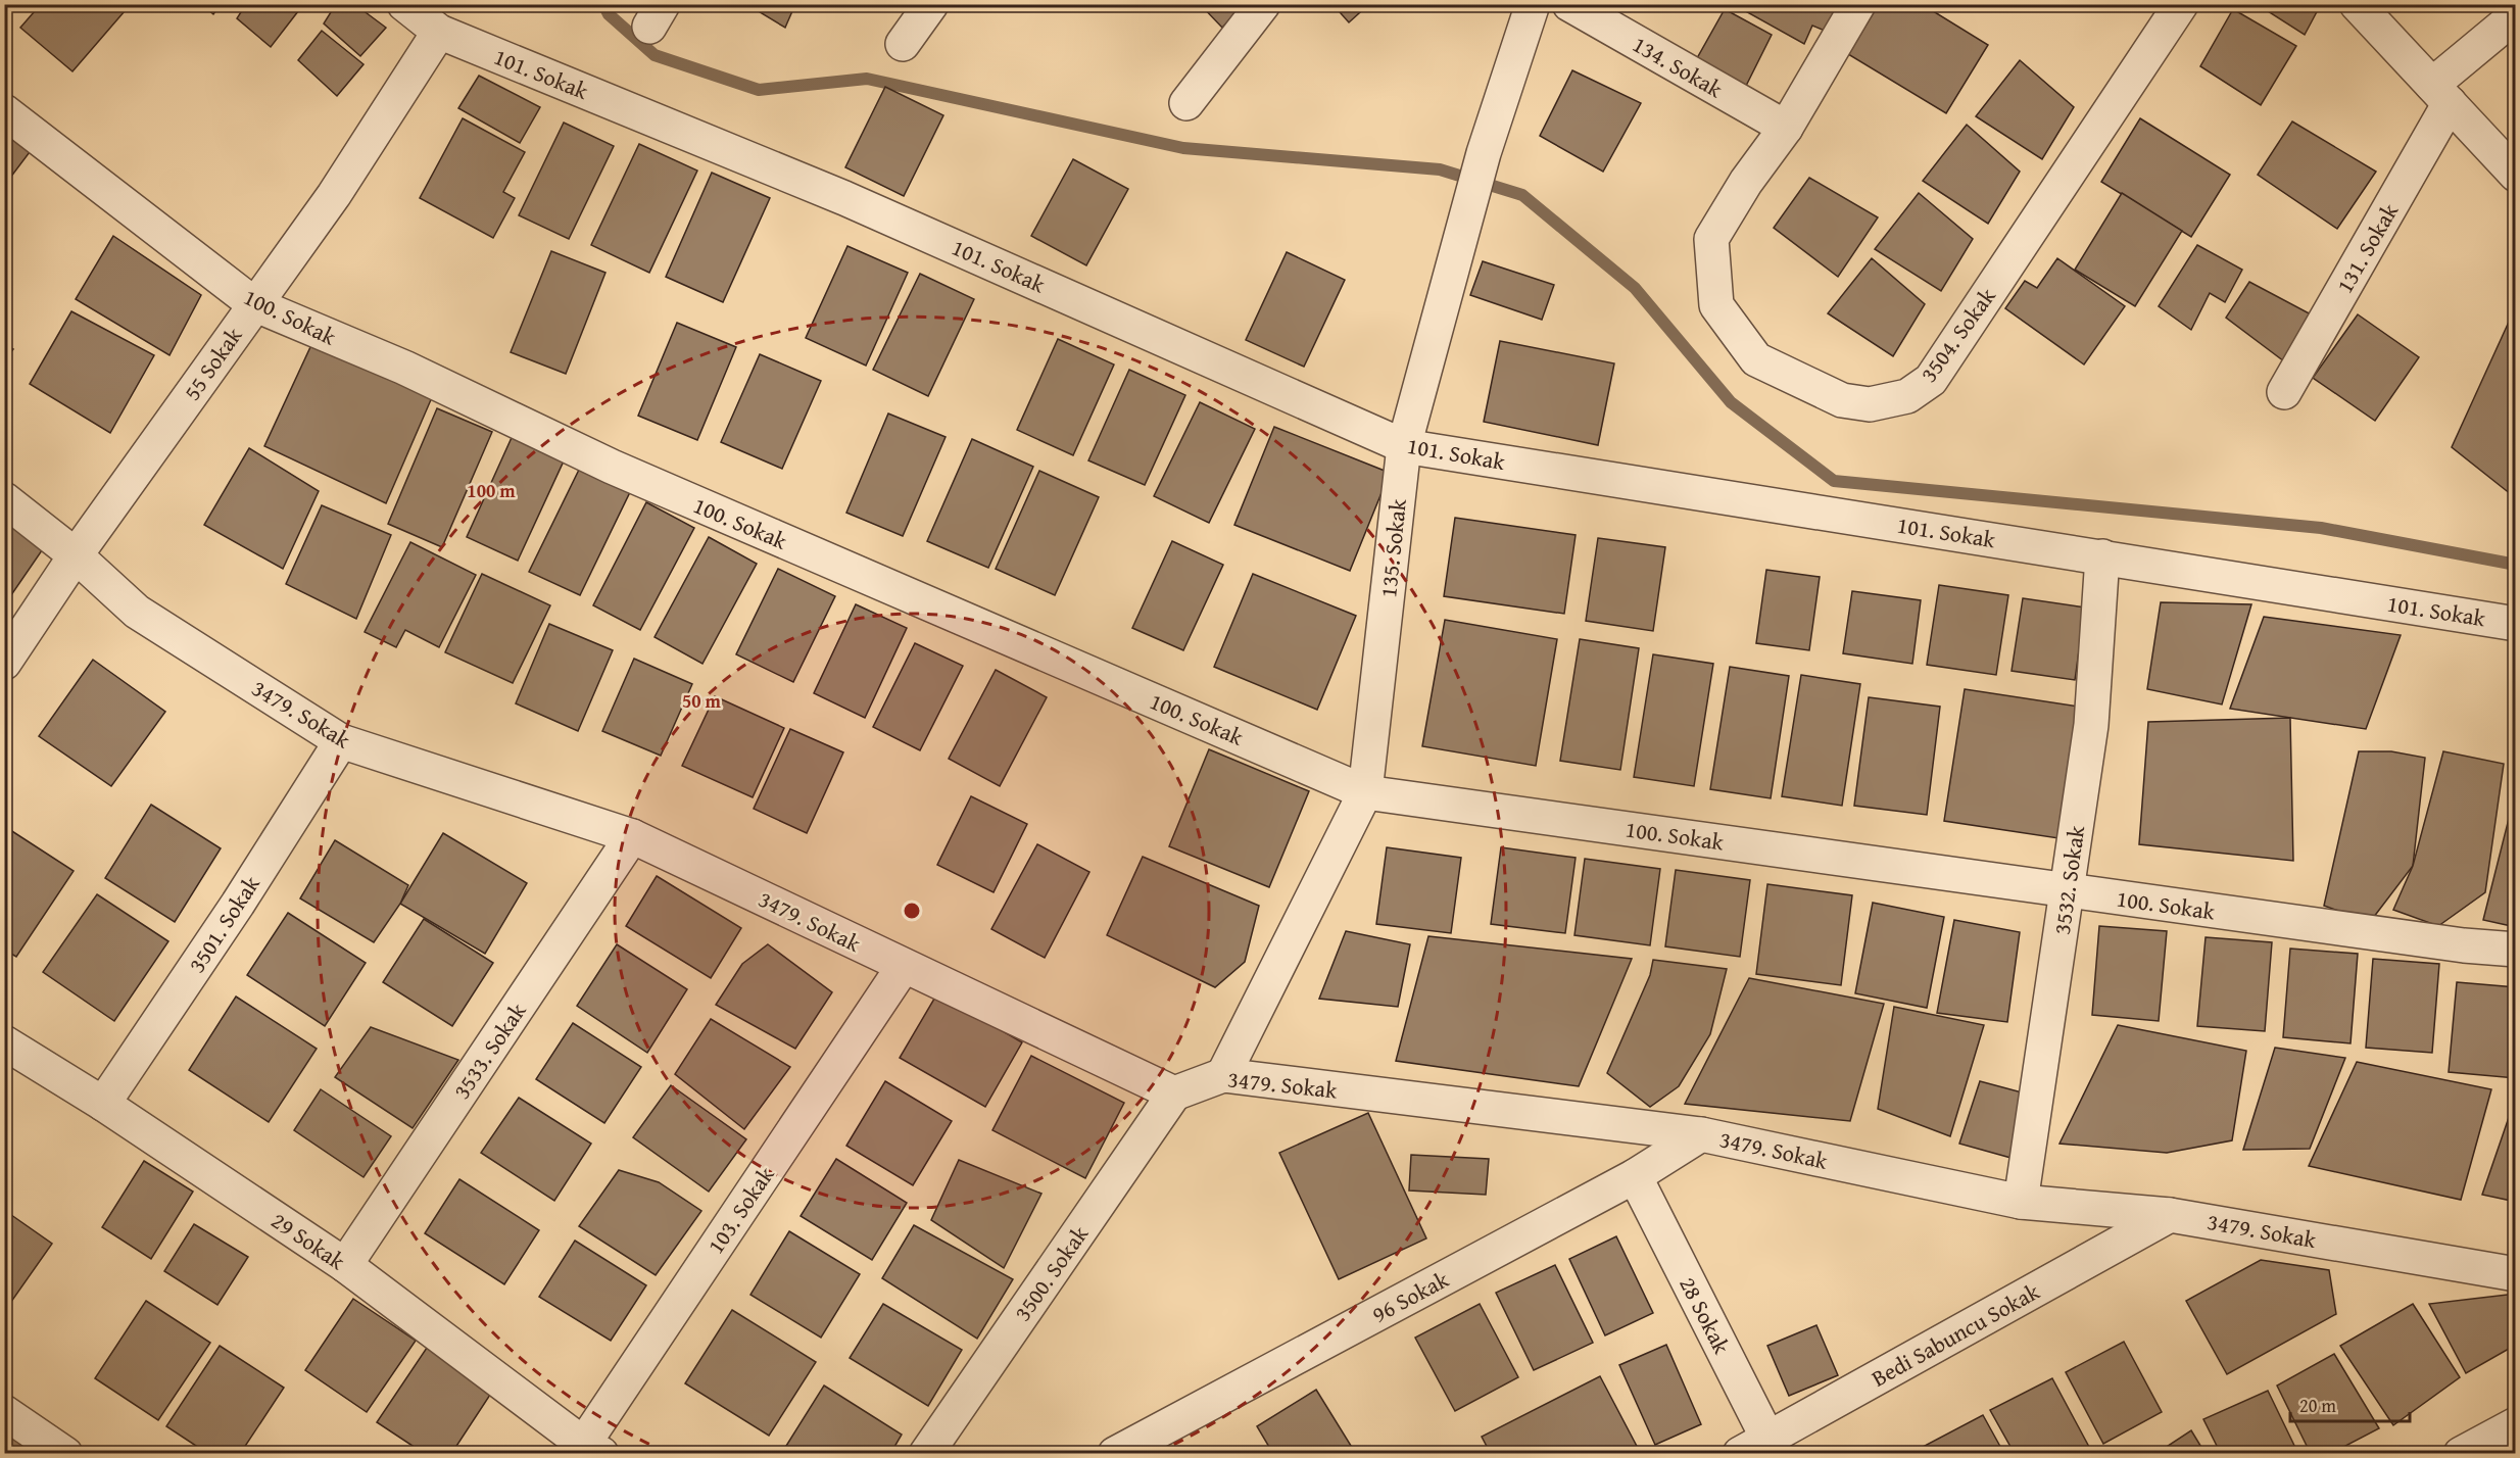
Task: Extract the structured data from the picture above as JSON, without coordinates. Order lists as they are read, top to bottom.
{
  "streets": {
    "street": [
      "134. Sokak",
      "101. Sokak",
      "131. Sokak",
      "100. Sokak",
      "3504. Sokak",
      "55 Sokak",
      "135. Sokak",
      "3479. Sokak",
      "3532. Sokak",
      "3501. Sokak",
      "3533. Sokak",
      "103. Sokak",
      "29 Sokak",
      "3500. Sokak",
      "96 Sokak",
      "28 Sokak",
      "Bedi Sabuncu Sokak"
    ]
  },
  "crossings": [
    ["134. Sokak", "3504. Sokak"],
    ["101. Sokak", "55 Sokak"],
    ["101. Sokak", "135. Sokak"],
    ["101. Sokak", "3532. Sokak"],
    ["100. Sokak", "55 Sokak"],
    ["100. Sokak", "135. Sokak"],
    ["100. Sokak", "3532. Sokak"],
    ["55 Sokak", "3479. Sokak"],
    ["135. Sokak", "3479. Sokak"],
    ["3479. Sokak", "3532. Sokak"],
    ["3479. Sokak", "3501. Sokak"],
    ["3479. Sokak", "3533. Sokak"],
    ["3479. Sokak", "103. Sokak"],
    ["3479. Sokak", "3500. Sokak"],
    ["3479. Sokak", "96 Sokak"],
    ["3479. Sokak", "Bedi Sabuncu Sokak"],
    ["3501. Sokak", "29 Sokak"],
    ["3533. Sokak", "29 Sokak"],
    ["103. Sokak", "29 Sokak"],
    ["96 Sokak", "28 Sokak"],
    ["28 Sokak", "Bedi Sabuncu Sokak"]
  ],
  "scale_bar": "20 m",
  "rings": ["100 m", "50 m"]
}
